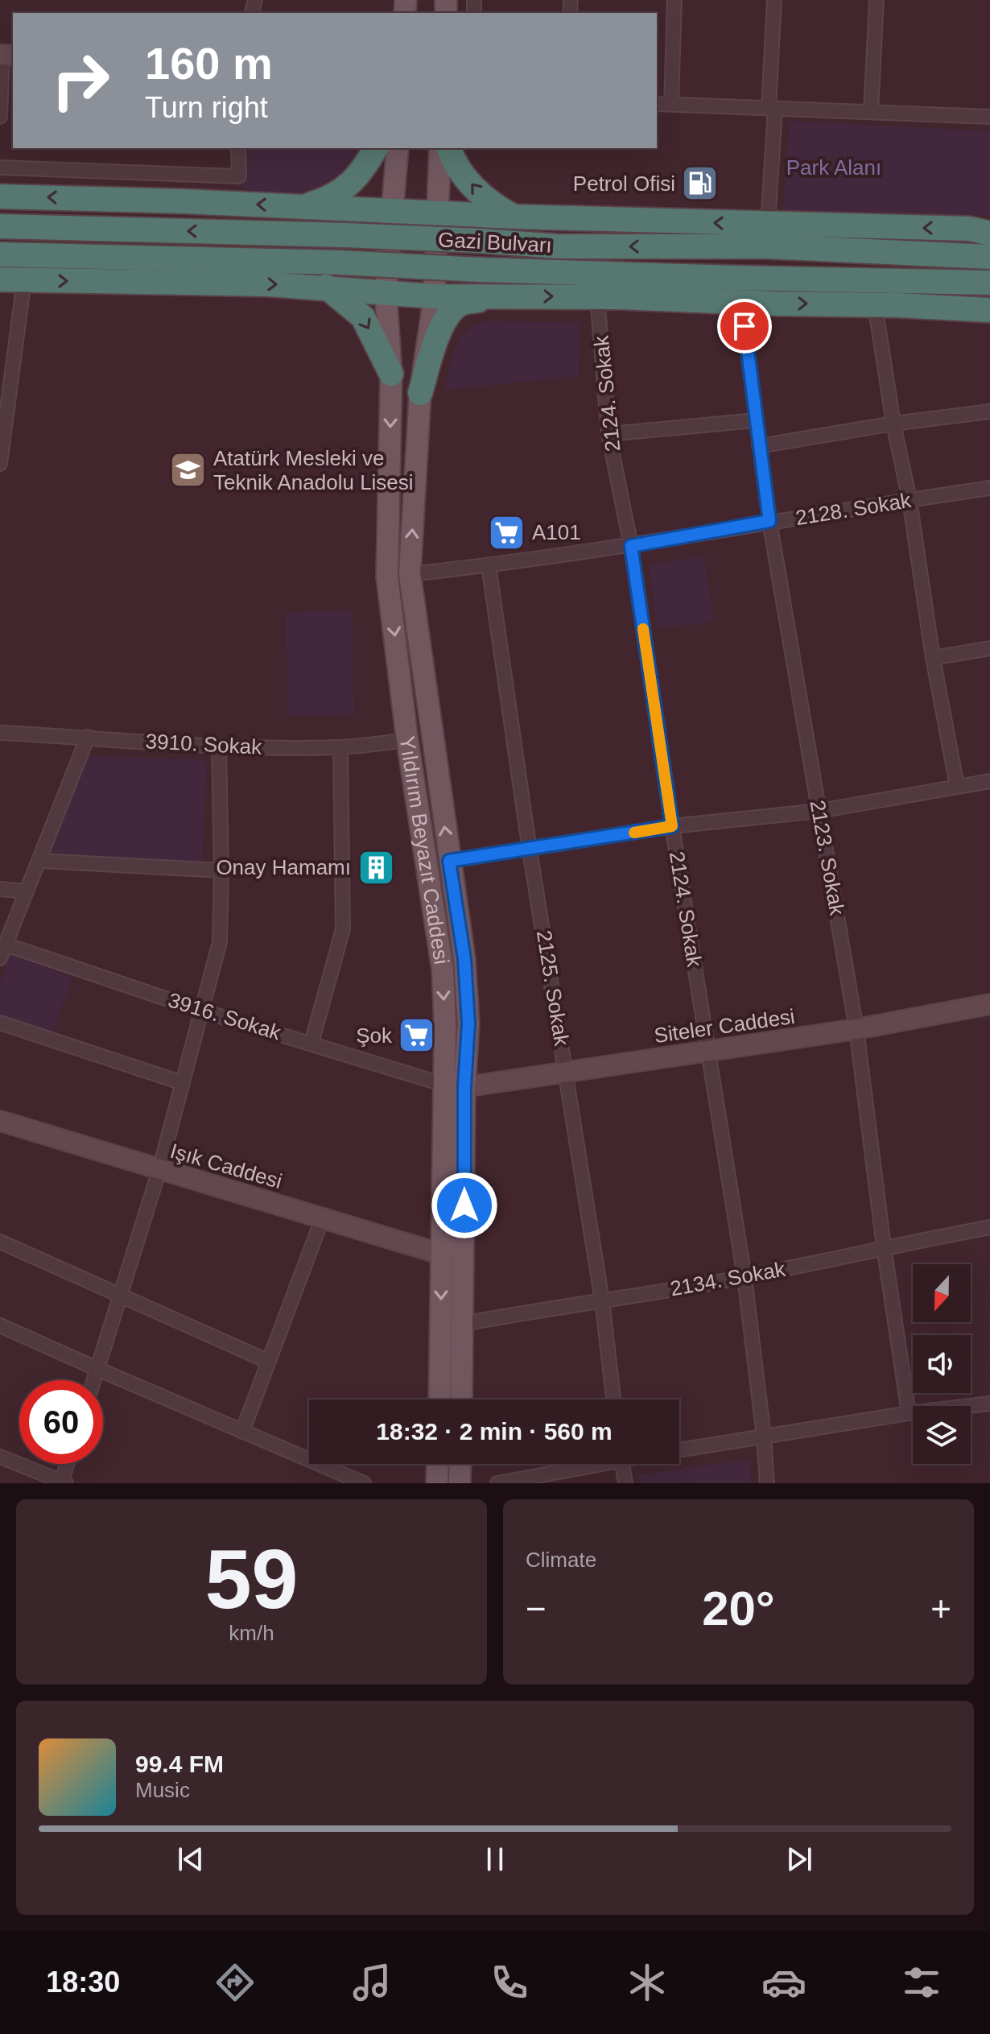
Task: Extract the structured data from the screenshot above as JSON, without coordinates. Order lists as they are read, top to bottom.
{
  "streets": {
    "highway": ["Gazi Bulvarı"],
    "main road": ["Yıldırım Beyazıt Caddesi"],
    "street": [
      "2124. Sokak",
      "2128. Sokak",
      "3910. Sokak",
      "2123. Sokak",
      "2125. Sokak",
      "3916. Sokak",
      "Siteler Caddesi",
      "Işık Caddesi",
      "2134. Sokak"
    ]
  },
  "crossings": [
    ["2124. Sokak", "2128. Sokak"],
    ["2124. Sokak", "Siteler Caddesi"],
    ["2124. Sokak", "2134. Sokak"],
    ["2128. Sokak", "Yıldırım Beyazıt Caddesi"],
    ["2128. Sokak", "2123. Sokak"],
    ["2128. Sokak", "2125. Sokak"],
    ["3910. Sokak", "Yıldırım Beyazıt Caddesi"],
    ["Yıldırım Beyazıt Caddesi", "3916. Sokak"],
    ["Yıldırım Beyazıt Caddesi", "Siteler Caddesi"],
    ["Yıldırım Beyazıt Caddesi", "Işık Caddesi"],
    ["Yıldırım Beyazıt Caddesi", "2134. Sokak"],
    ["2123. Sokak", "Siteler Caddesi"],
    ["2123. Sokak", "2134. Sokak"],
    ["2125. Sokak", "Siteler Caddesi"],
    ["2125. Sokak", "2134. Sokak"],
    ["3916. Sokak", "Siteler Caddesi"]
  ],
  "parks": ["Park Alanı"],
  "places": {
    "fuel station": ["Petrol Ofisi"],
    "school or university": ["Atatürk Mesleki ve Teknik Anadolu Lisesi"],
    "supermarket": ["A101", "Şok"],
    "building": ["Onay Hamamı"]
  },
  "north": "bottom",
  "page": {
    "turn": ["160 m", "Turn right"],
    "limit": "60",
    "trip": "18:32 · 2 min · 560 m",
    "tile": [
      ["59", "km/h"],
      "Climate"
    ],
    "heat": ["−", "20°", "+"],
    "song": ["99.4 FM", "Music"],
    "tabs": "18:30"
  }
}
